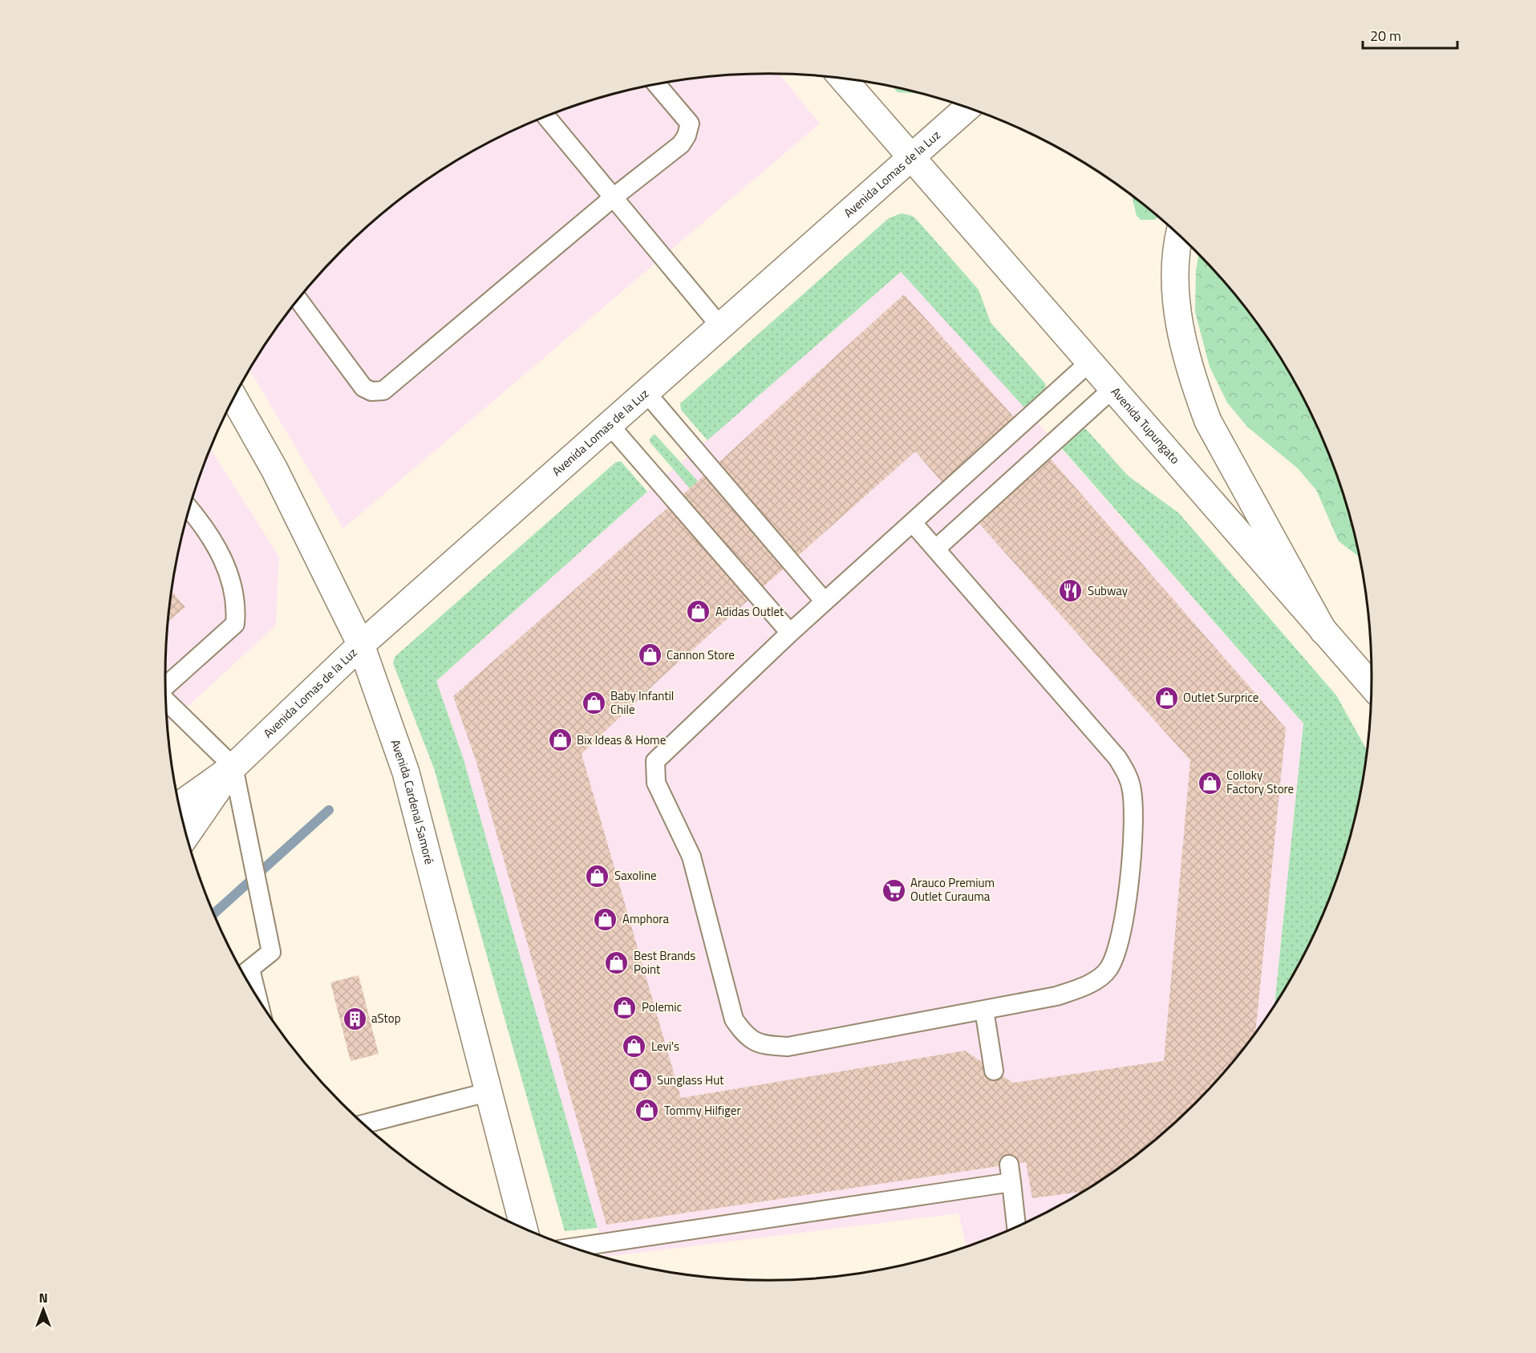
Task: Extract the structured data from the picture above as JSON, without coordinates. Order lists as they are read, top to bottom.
{
  "streets": {
    "main road": ["Avenida Lomas de la Luz", "Avenida Tupungato", "Avenida Cardenal Samoré"]
  },
  "crossings": [
    ["Avenida Lomas de la Luz", "Avenida Tupungato"],
    ["Avenida Lomas de la Luz", "Avenida Cardenal Samoré"]
  ],
  "places": {
    "restaurant": ["Subway"],
    "shop": [
      "Adidas Outlet",
      "Cannon Store",
      "Outlet Surprice",
      "Baby Infantil Chile",
      "Bix Ideas & Home",
      "Colloky Factory Store",
      "Saxoline",
      "Amphora",
      "Best Brands Point",
      "Polemic",
      "Levi's",
      "Sunglass Hut",
      "Tommy Hilfiger"
    ],
    "supermarket": ["Arauco Premium Outlet Curauma"],
    "building": ["aStop"]
  },
  "scale_bar": "20 m",
  "north": "top"
}
